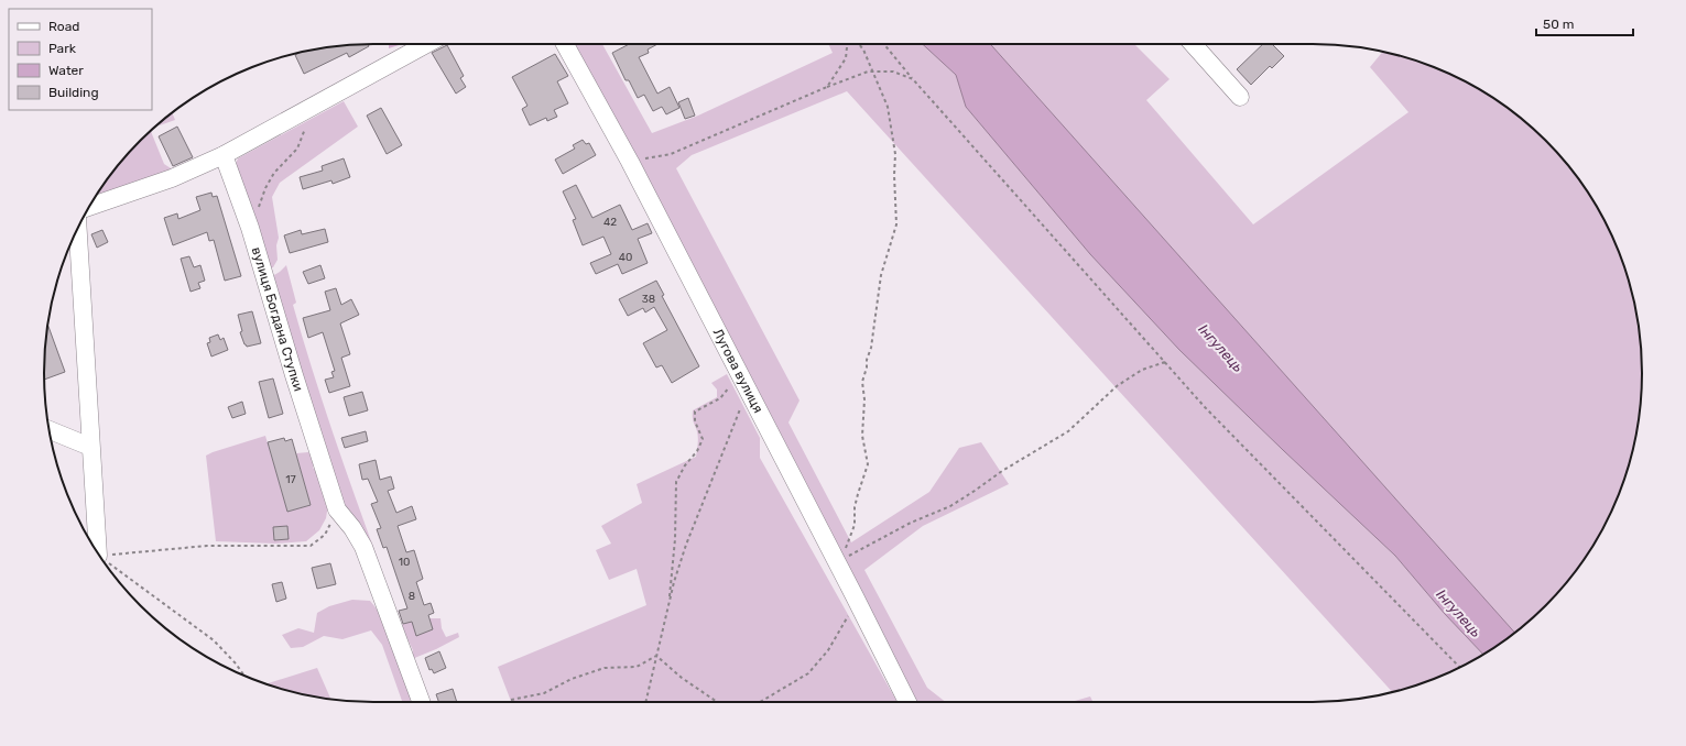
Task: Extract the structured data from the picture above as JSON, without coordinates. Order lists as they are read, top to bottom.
{
  "streets": {
    "street": ["вулиця Богдана Ступки", "Лугова вулиця"]
  },
  "water": ["Інгулець"],
  "house_numbers": [
    "42",
    "40",
    "38",
    "17",
    "10",
    "8"
  ],
  "legend": [
    "Road",
    "Park",
    "Water",
    "Building"
  ],
  "scale_bar": "50 m"
}
